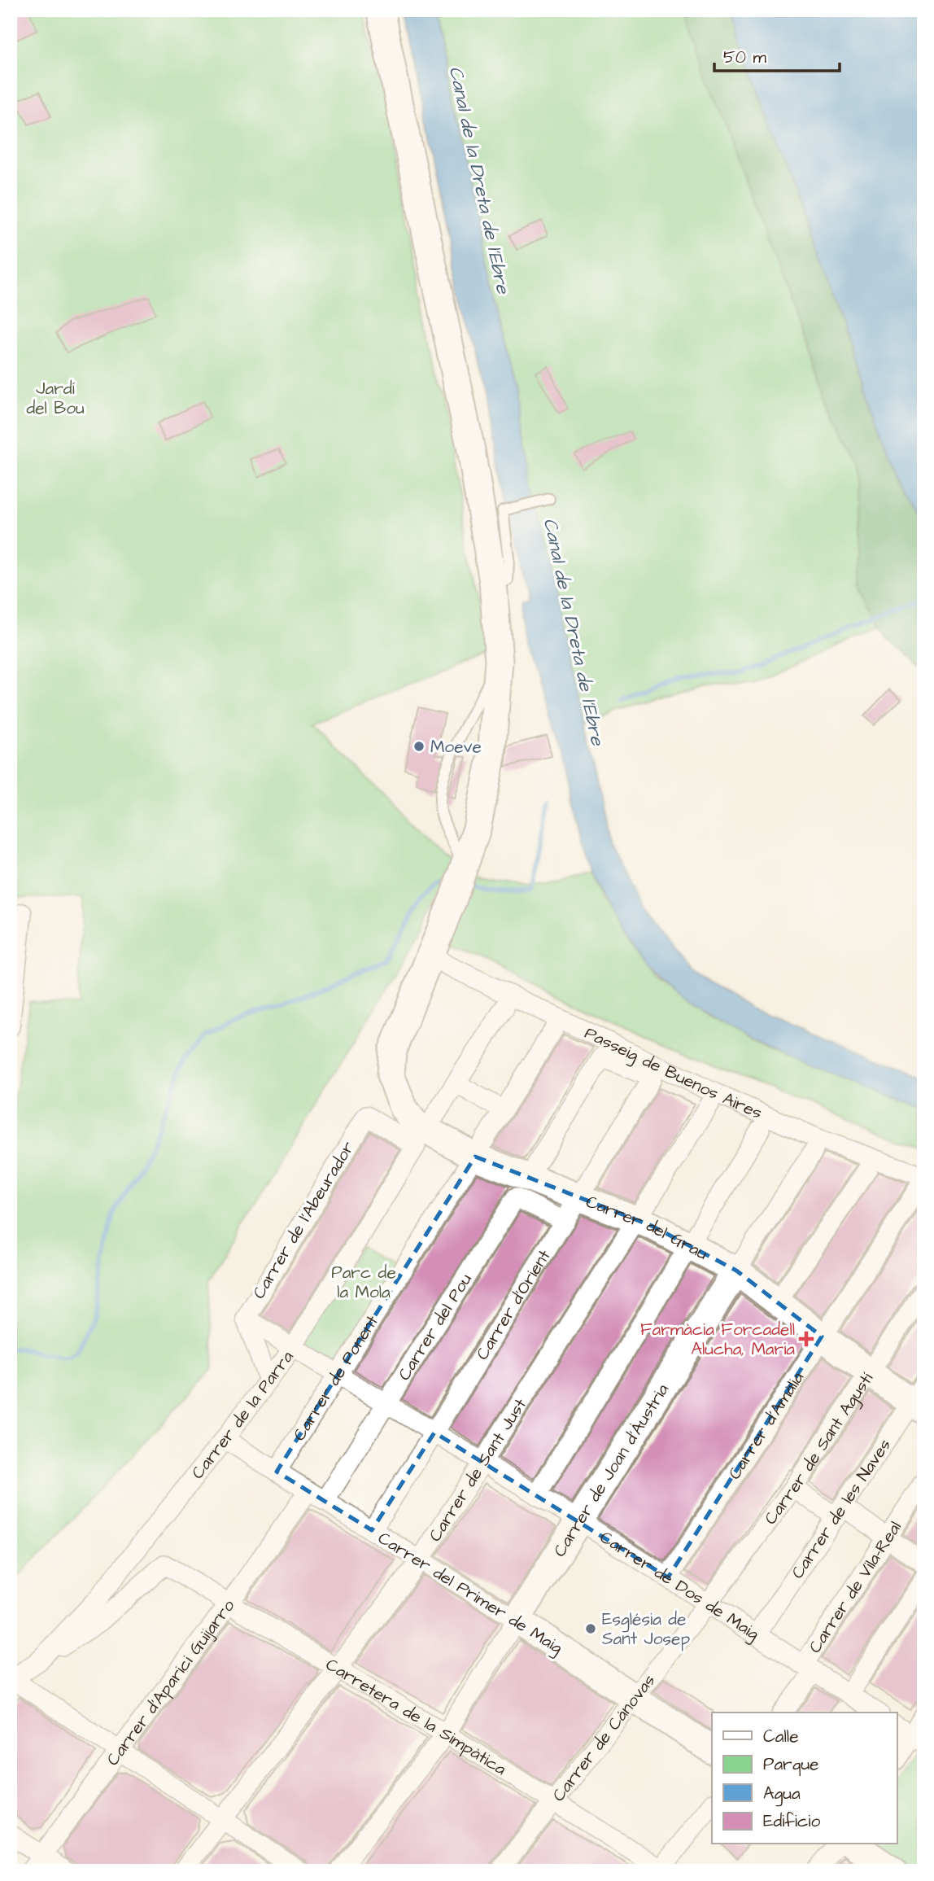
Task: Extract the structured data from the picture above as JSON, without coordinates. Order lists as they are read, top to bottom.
{
  "streets": {
    "street": [
      "Passeig de Buenos Aires",
      "Carrer de l'Abeurador",
      "Carrer del Grau",
      "Carrer d'Orient",
      "Carrer del Pou",
      "Carrer de Ponent",
      "Carrer de la Parra",
      "Carrer d'Amàlia",
      "Carrer de Sant Agustí",
      "Carrer de Sant Just",
      "Carrer de Joan d'Àustria",
      "Carrer de les Naves",
      "Carrer de Dos de Maig",
      "Carrer de Vila-Real",
      "Carrer del Primer de Maig",
      "Carrer d'Aparici Guijarro",
      "Carretera de la Simpàtica",
      "Carrer de Cánovas"
    ]
  },
  "crossings": [
    ["Passeig de Buenos Aires", "Carrer del Grau"],
    ["Passeig de Buenos Aires", "Carrer d'Orient"],
    ["Passeig de Buenos Aires", "Carrer de Ponent"],
    ["Passeig de Buenos Aires", "Carrer d'Amàlia"],
    ["Carrer de l'Abeurador", "Carrer de la Parra"],
    ["Carrer de l'Abeurador", "Carrer de Dos de Maig"],
    ["Carrer del Grau", "Carrer d'Orient"],
    ["Carrer del Grau", "Carrer de Ponent"],
    ["Carrer del Grau", "Carrer d'Amàlia"],
    ["Carrer del Grau", "Carrer de Sant Agustí"],
    ["Carrer del Grau", "Carrer de Sant Just"],
    ["Carrer del Grau", "Carrer de Joan d'Àustria"],
    ["Carrer del Grau", "Carrer de les Naves"],
    ["Carrer d'Orient", "Carrer del Pou"],
    ["Carrer d'Orient", "Carrer de Dos de Maig"],
    ["Carrer d'Orient", "Carrer del Primer de Maig"],
    ["Carrer del Pou", "Carrer de Dos de Maig"],
    ["Carrer del Pou", "Carrer del Primer de Maig"],
    ["Carrer de Ponent", "Carrer de Dos de Maig"],
    ["Carrer de Ponent", "Carrer del Primer de Maig"],
    ["Carrer de la Parra", "Carrer de Dos de Maig"],
    ["Carrer de la Parra", "Carrer del Primer de Maig"],
    ["Carrer de la Parra", "Carretera de la Simpàtica"],
    ["Carrer d'Amàlia", "Carrer de Dos de Maig"],
    ["Carrer de Sant Agustí", "Carrer de Dos de Maig"],
    ["Carrer de Sant Agustí", "Carrer de Cánovas"],
    ["Carrer de Sant Just", "Carrer de Dos de Maig"],
    ["Carrer de Sant Just", "Carrer del Primer de Maig"],
    ["Carrer de Sant Just", "Carretera de la Simpàtica"],
    ["Carrer de Joan d'Àustria", "Carrer de Dos de Maig"],
    ["Carrer de Joan d'Àustria", "Carrer del Primer de Maig"],
    ["Carrer de Joan d'Àustria", "Carretera de la Simpàtica"],
    ["Carrer de les Naves", "Carrer de Dos de Maig"],
    ["Carrer de Dos de Maig", "Carrer de Vila-Real"],
    ["Carrer de Dos de Maig", "Carrer de Cánovas"],
    ["Carrer del Primer de Maig", "Carrer d'Aparici Guijarro"],
    ["Carrer del Primer de Maig", "Carrer de Cánovas"],
    ["Carrer d'Aparici Guijarro", "Carretera de la Simpàtica"],
    ["Carretera de la Simpàtica", "Carrer de Cánovas"]
  ],
  "water": ["Canal de la Dreta de l'Ebre"],
  "parks": ["Jardí del Bou", "Parc de la Mola"],
  "places": {
    "other": ["Moeve", "Església de Sant Josep"],
    "health": ["Farmàcia Forcadell Alucha, Maria"]
  },
  "legend": [
    "Calle",
    "Parque",
    "Agua",
    "Edificio"
  ],
  "scale_bar": "50 m"
}
